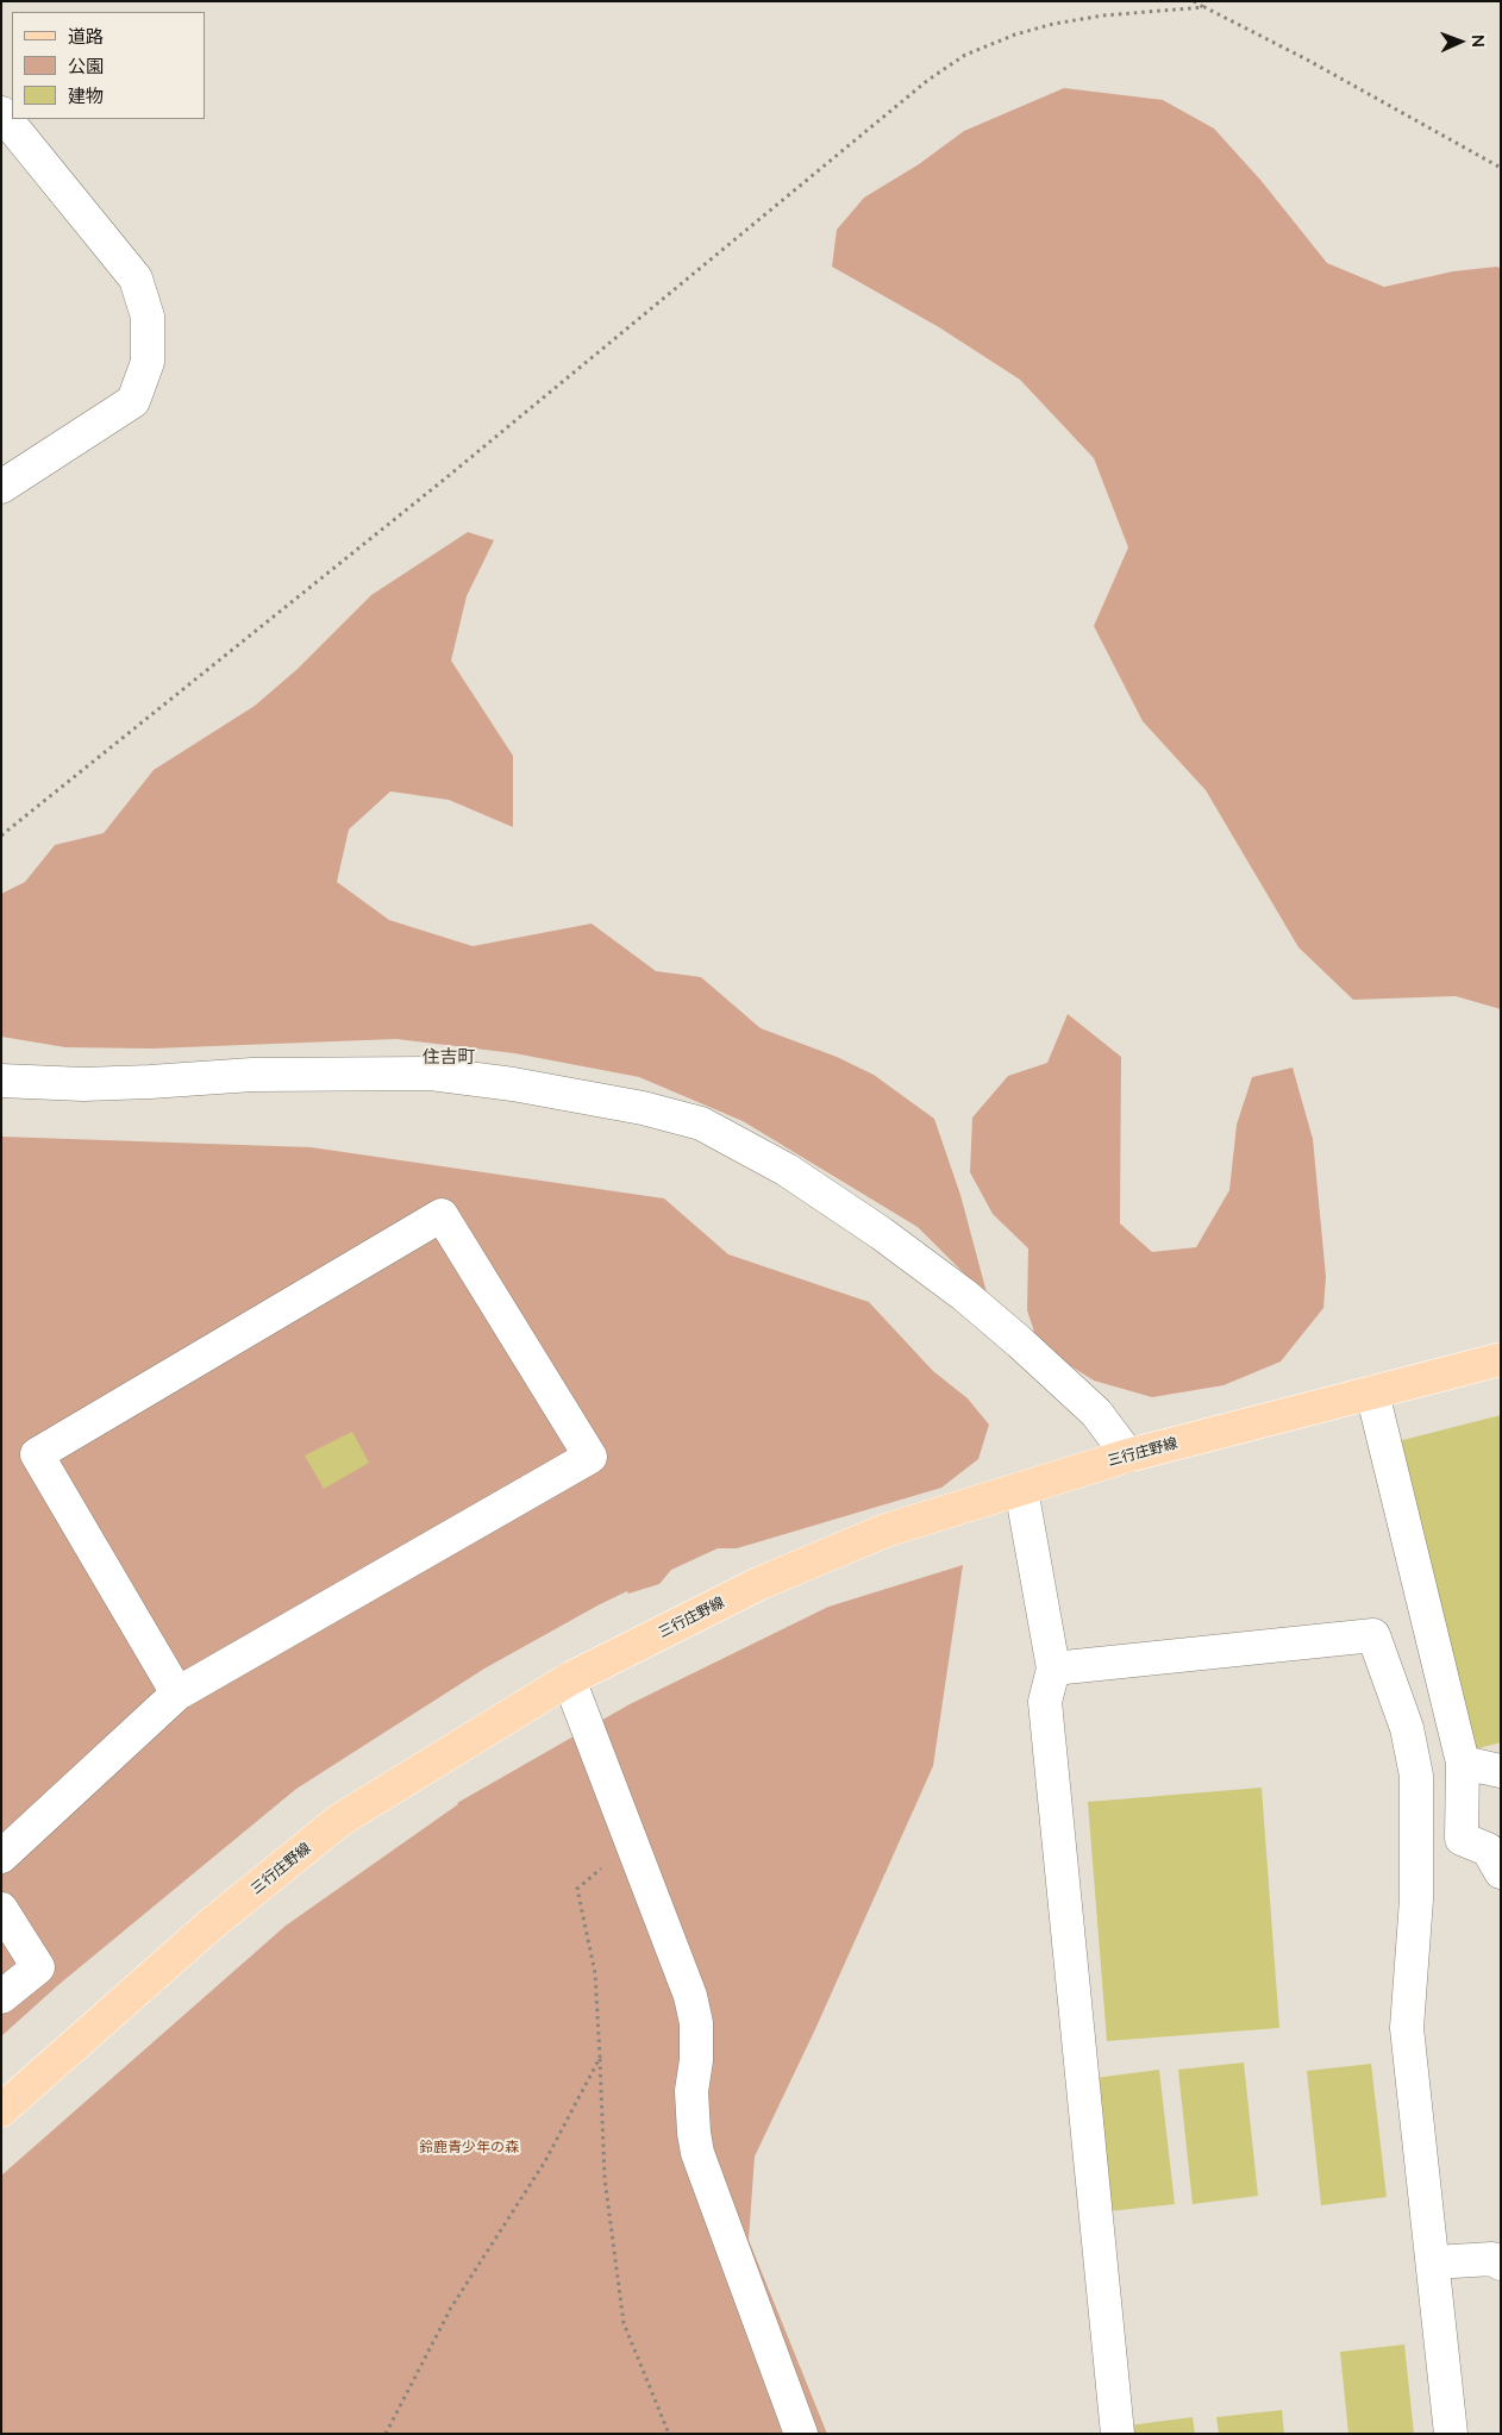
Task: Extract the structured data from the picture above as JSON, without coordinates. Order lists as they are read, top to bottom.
{
  "streets": {
    "main road": ["三行庄野線"]
  },
  "districts": ["住吉町"],
  "parks": ["鈴鹿青少年の森"],
  "legend": ["道路", "公園", "建物"],
  "north": "right"
}
